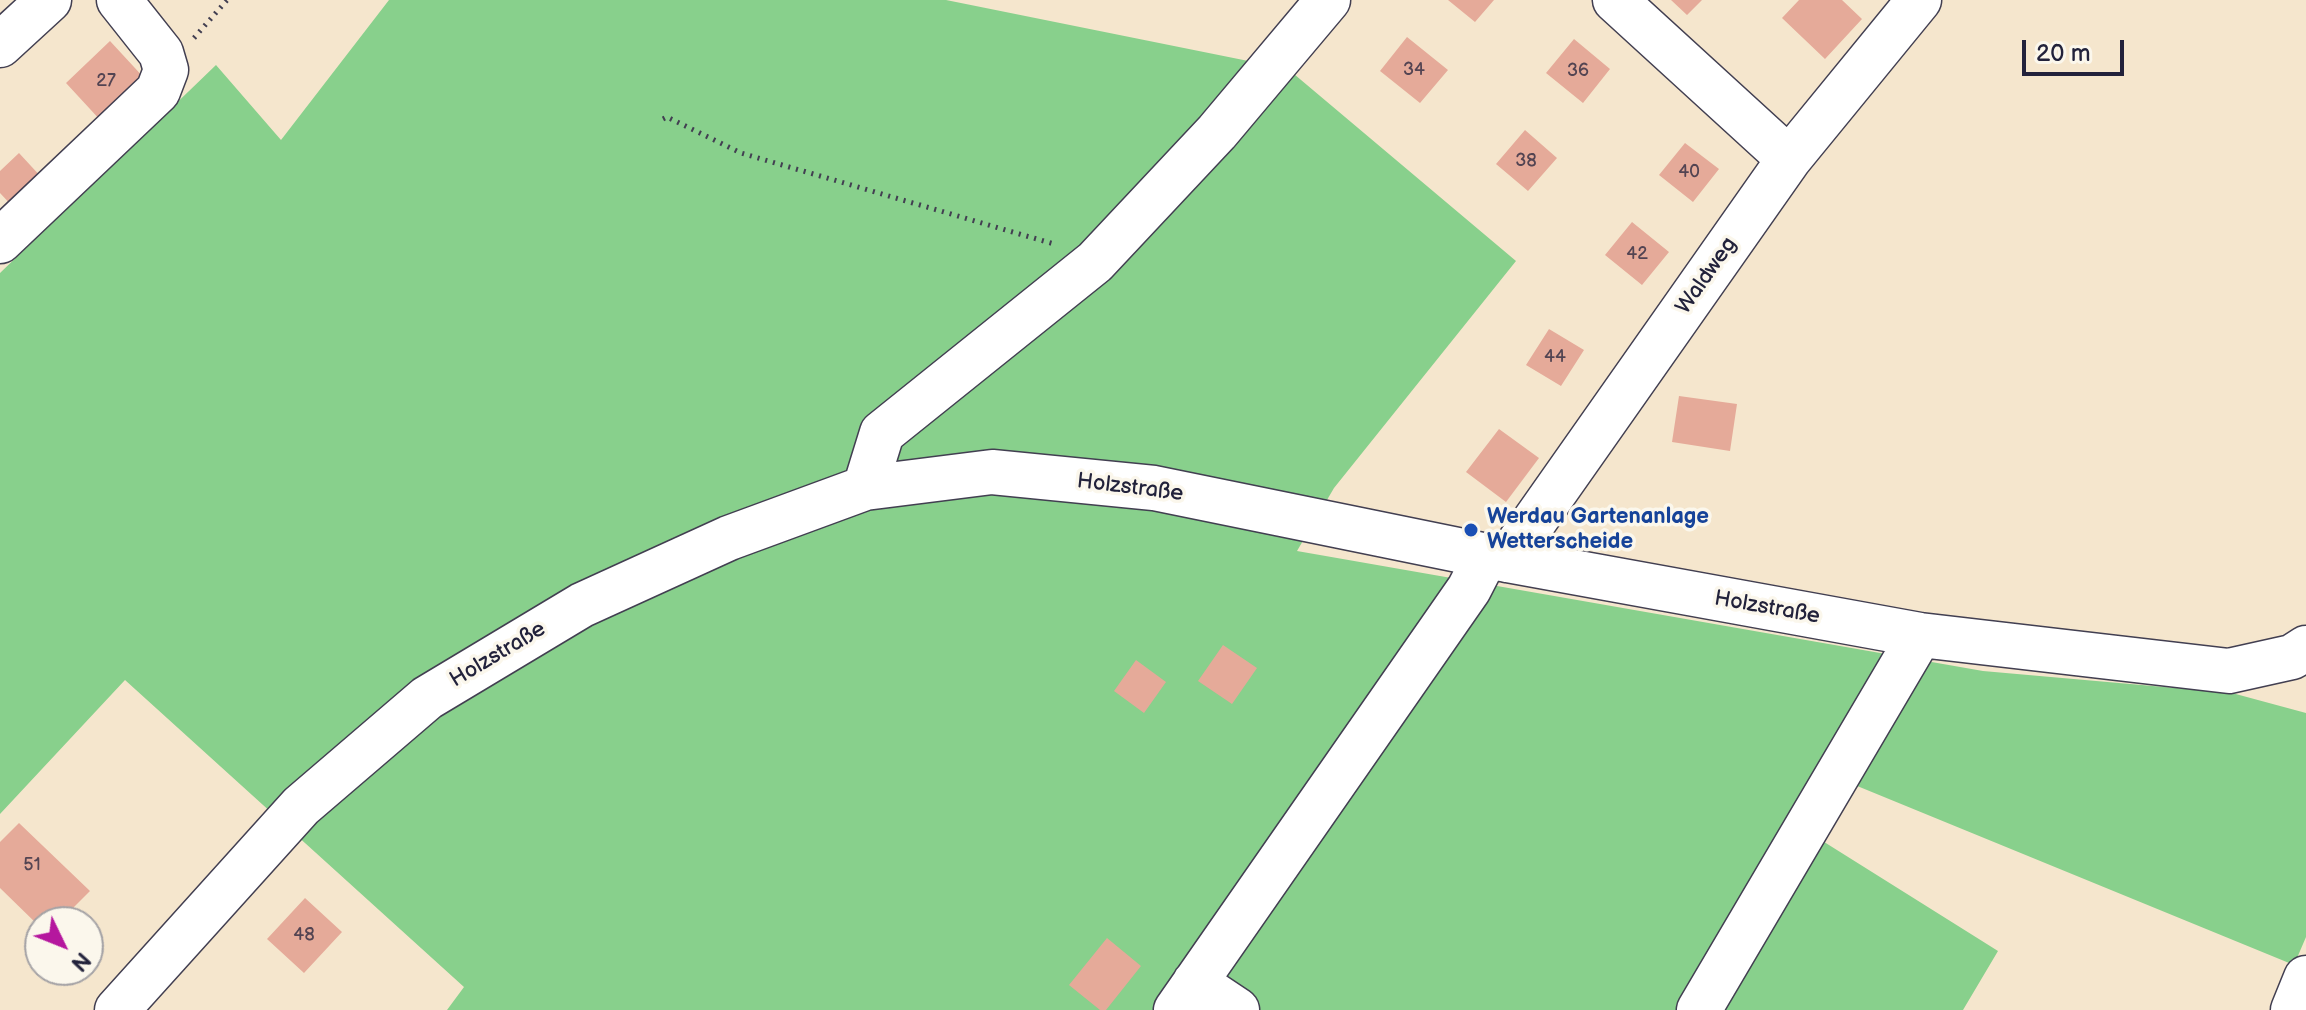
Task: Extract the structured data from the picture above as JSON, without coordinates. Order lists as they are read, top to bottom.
{
  "streets": {
    "street": ["Waldweg", "Holzstraße"]
  },
  "crossings": [
    ["Waldweg", "Holzstraße"]
  ],
  "places": ["Werdau Gartenanlage Wetterscheide"],
  "house_numbers": [
    "34",
    "36",
    "27",
    "38",
    "40",
    "42",
    "44",
    "51",
    "48"
  ],
  "scale_bar": "20 m",
  "north": "bottom right"
}
